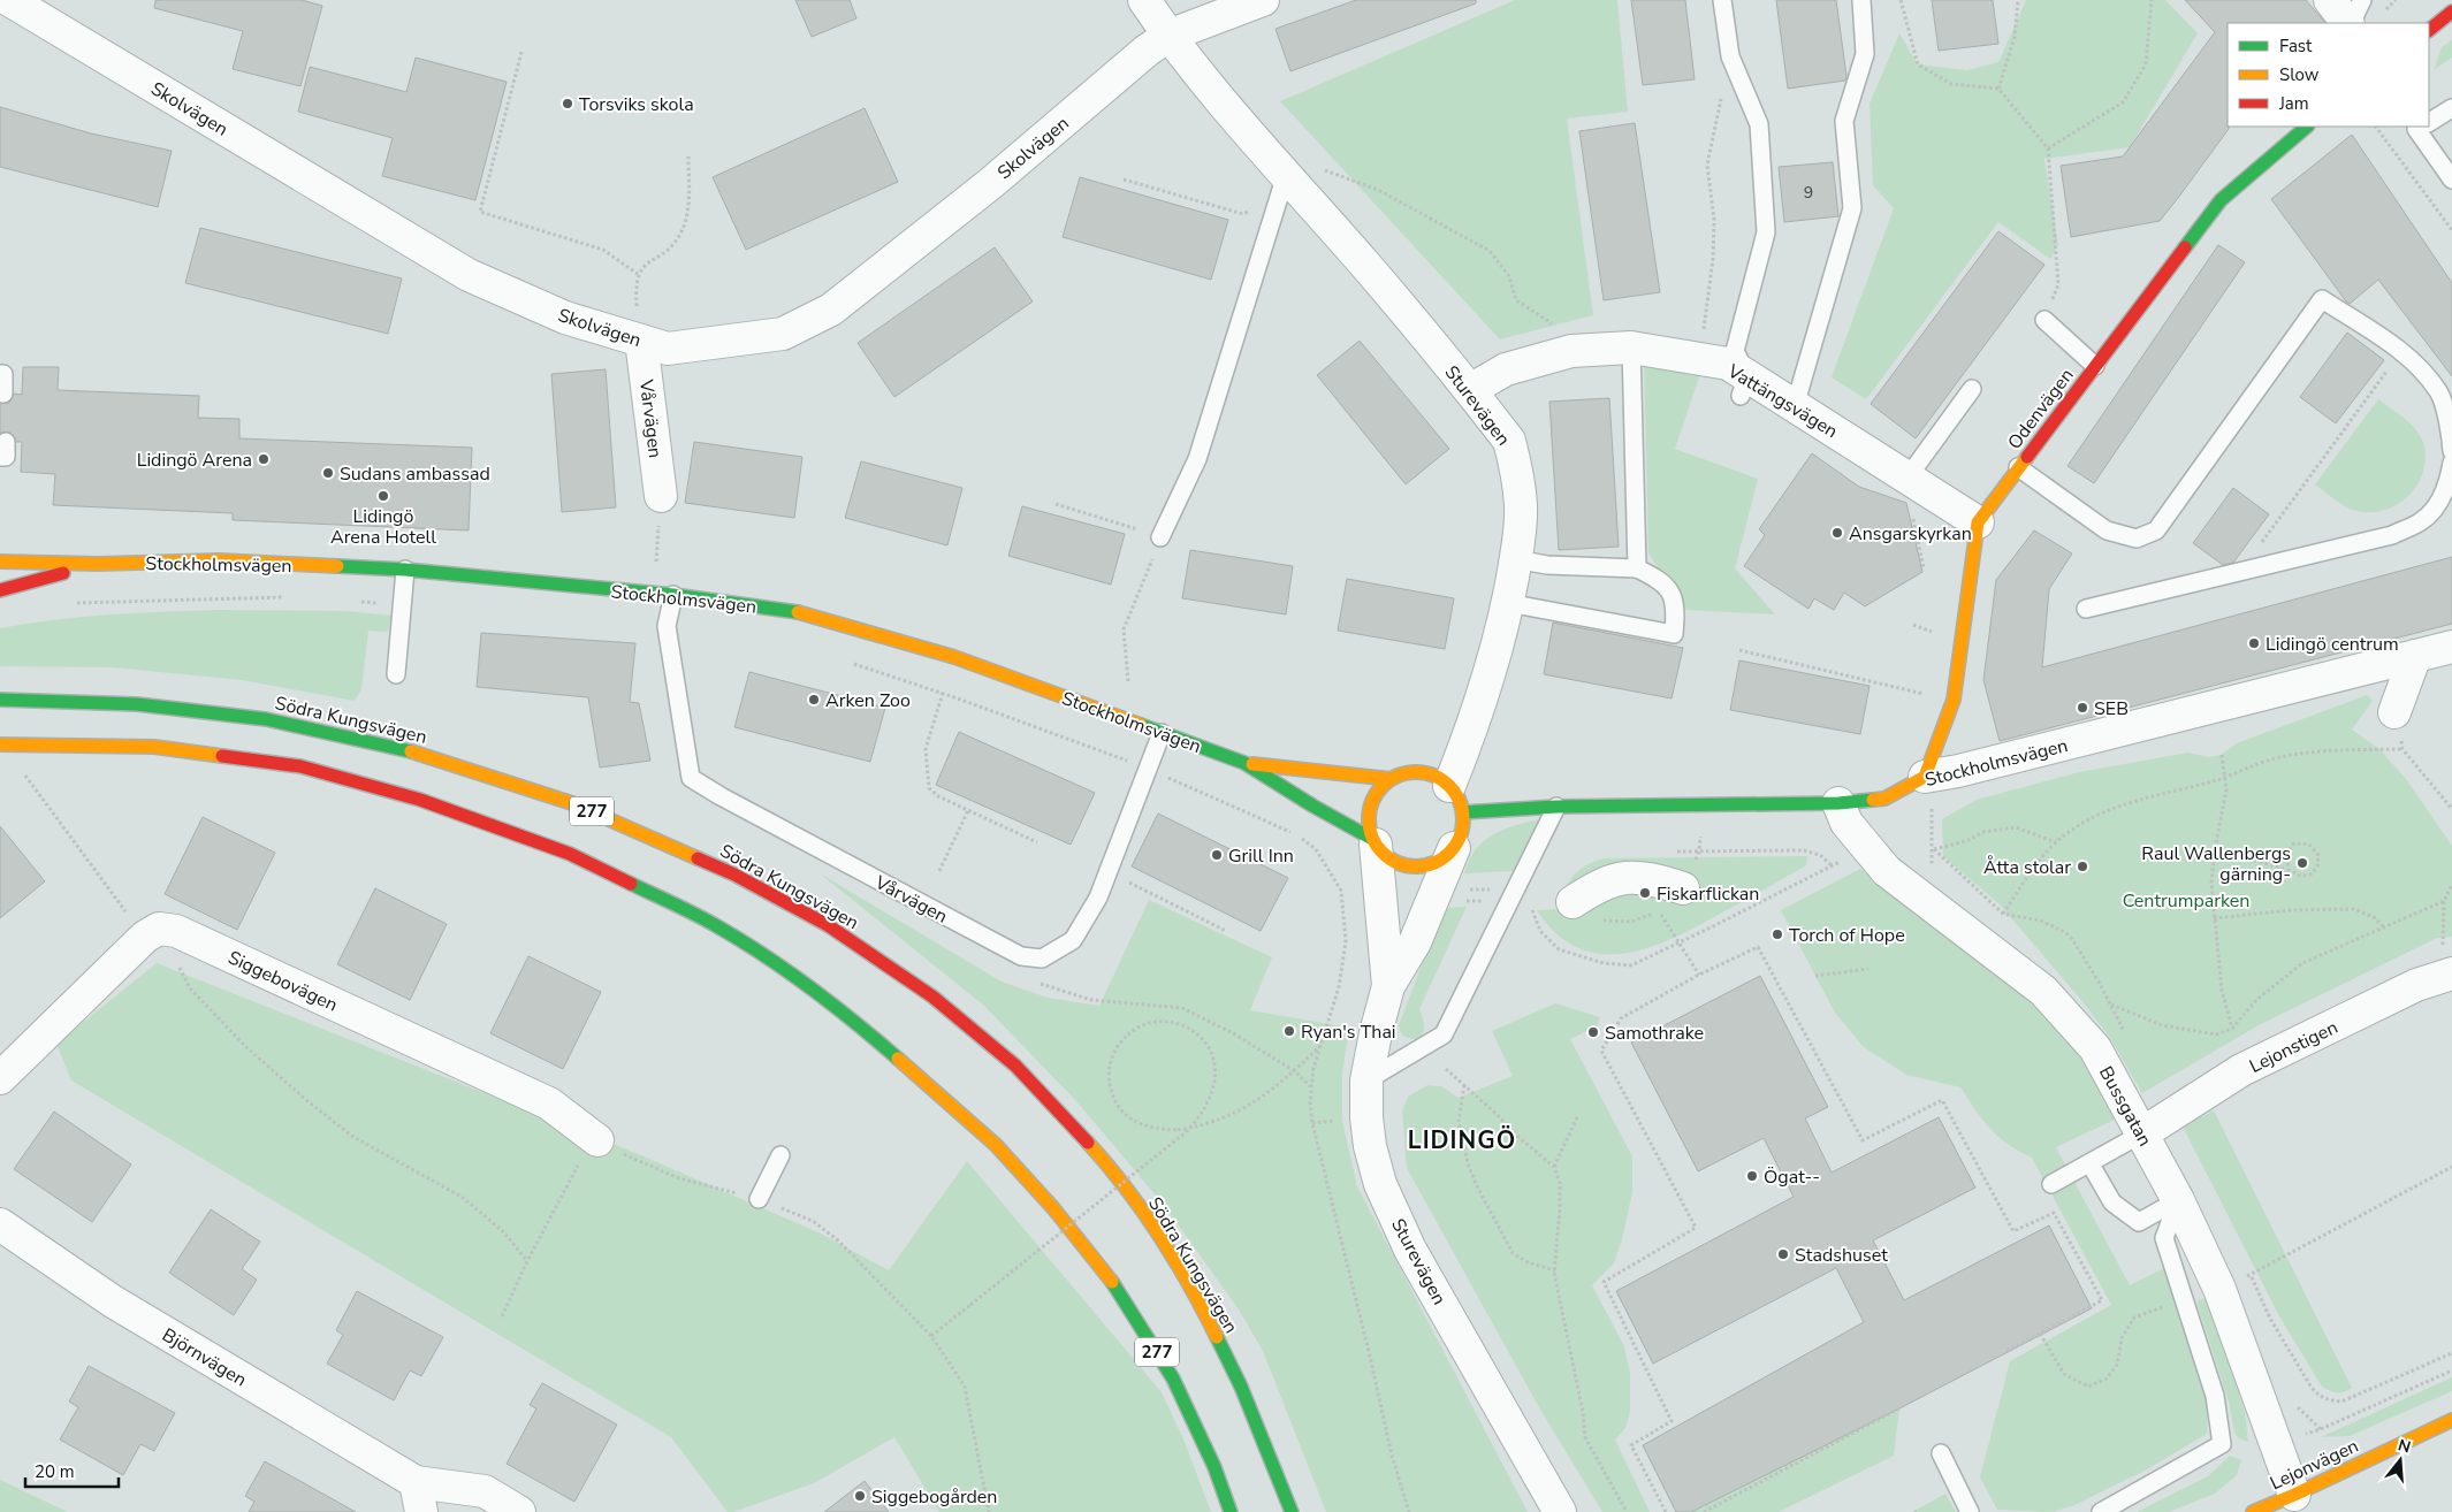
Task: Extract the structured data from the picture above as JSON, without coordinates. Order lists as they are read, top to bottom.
{
  "streets": {
    "street": [
      "Skolvägen",
      "Vattängsvägen",
      "Sturevägen",
      "Odenvägen",
      "Vårvägen",
      "Stockholmsvägen",
      "Södra Kungsvägen",
      "277",
      "Siggebovägen",
      "Lejonstigen",
      "Bussgatan",
      "Björnvägen",
      "Lejonvägen"
    ]
  },
  "crossings": [
    ["Skolvägen", "Sturevägen"],
    ["Skolvägen", "Vårvägen"],
    ["Vattängsvägen", "Sturevägen"],
    ["Vattängsvägen", "Odenvägen"],
    ["Sturevägen", "Stockholmsvägen"],
    ["Odenvägen", "Stockholmsvägen"],
    ["Vårvägen", "Stockholmsvägen"],
    ["Stockholmsvägen", "Bussgatan"],
    ["Lejonstigen", "Bussgatan"],
    ["Bussgatan", "Lejonvägen"]
  ],
  "districts": ["LIDINGÖ"],
  "parks": ["Centrumparken"],
  "places": [
    "Torsviks skola",
    "Lidingö Arena",
    "Sudans ambassad",
    "Lidingö Arena Hotell",
    "Ansgarskyrkan",
    "Lidingö centrum",
    "Arken Zoo",
    "SEB",
    "Grill Inn",
    "Raul Wallenbergs gärning-",
    "Åtta stolar",
    "Fiskarflickan",
    "Torch of Hope",
    "Ryan's Thai",
    "Samothrake",
    "Ögat--",
    "Stadshuset",
    "Siggebogården"
  ],
  "house_numbers": ["9"],
  "legend": ["Fast", "Slow", "Jam"],
  "scale_bar": "20 m",
  "north": "top"
}
